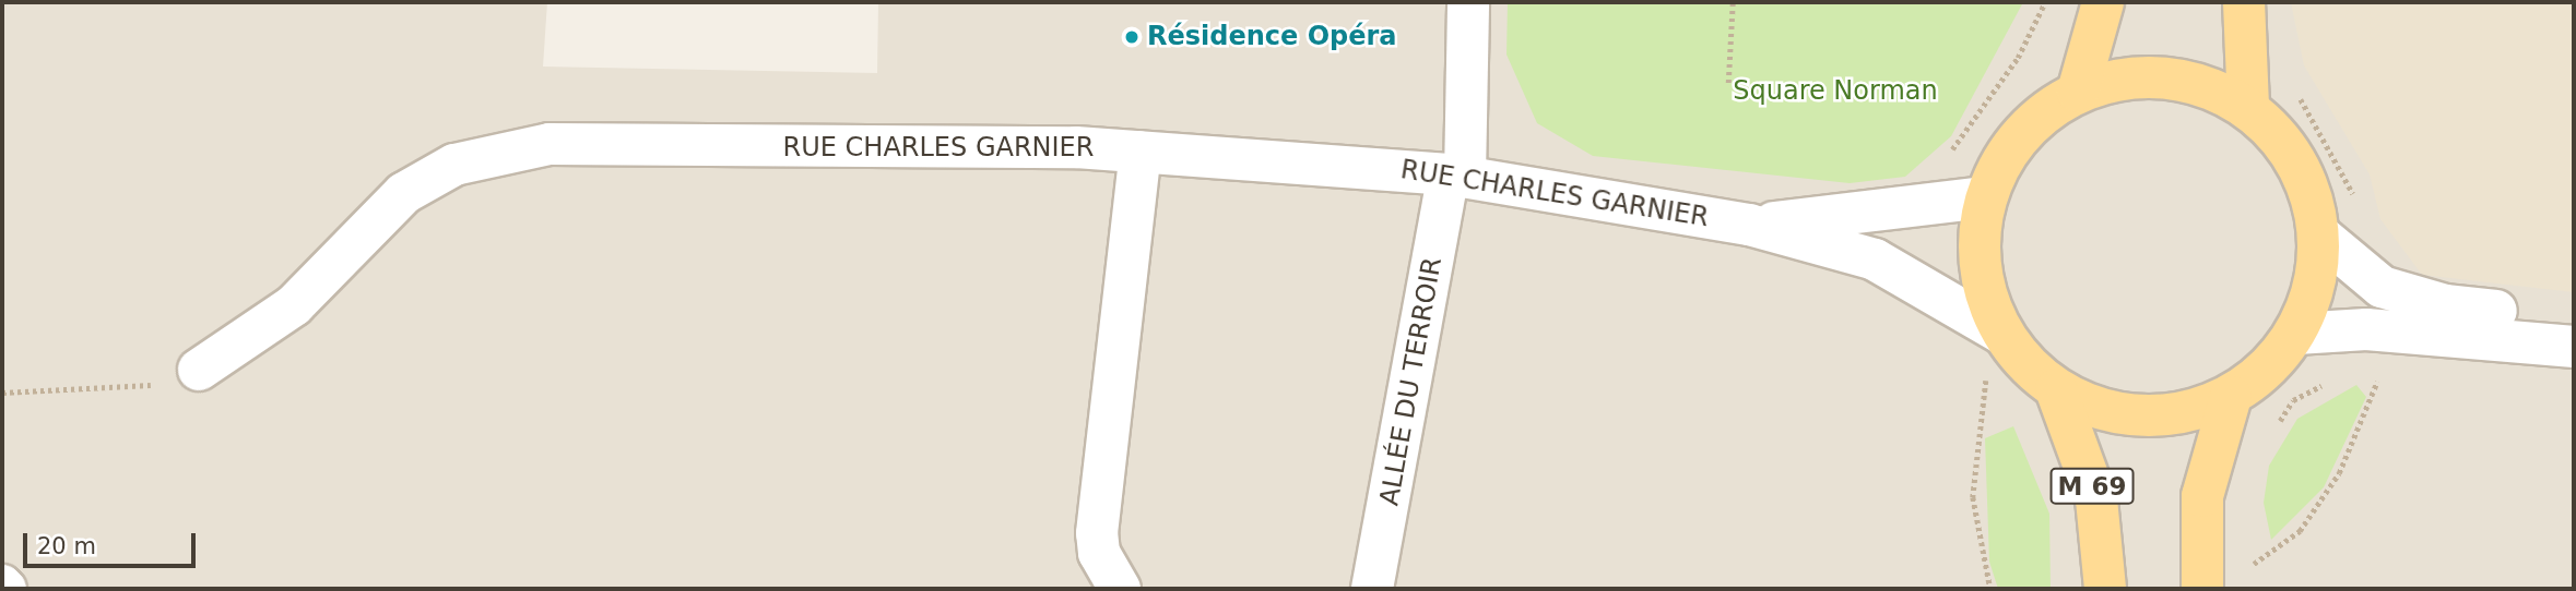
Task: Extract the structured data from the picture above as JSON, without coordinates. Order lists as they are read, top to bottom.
{
  "streets": {
    "main road": ["M 69"],
    "street": ["RUE CHARLES GARNIER", "ALLÉE DU TERROIR"]
  },
  "crossings": [
    ["RUE CHARLES GARNIER", "ALLÉE DU TERROIR"]
  ],
  "parks": ["Square Norman"],
  "places": ["Résidence Opéra"],
  "scale_bar": "20 m"
}
